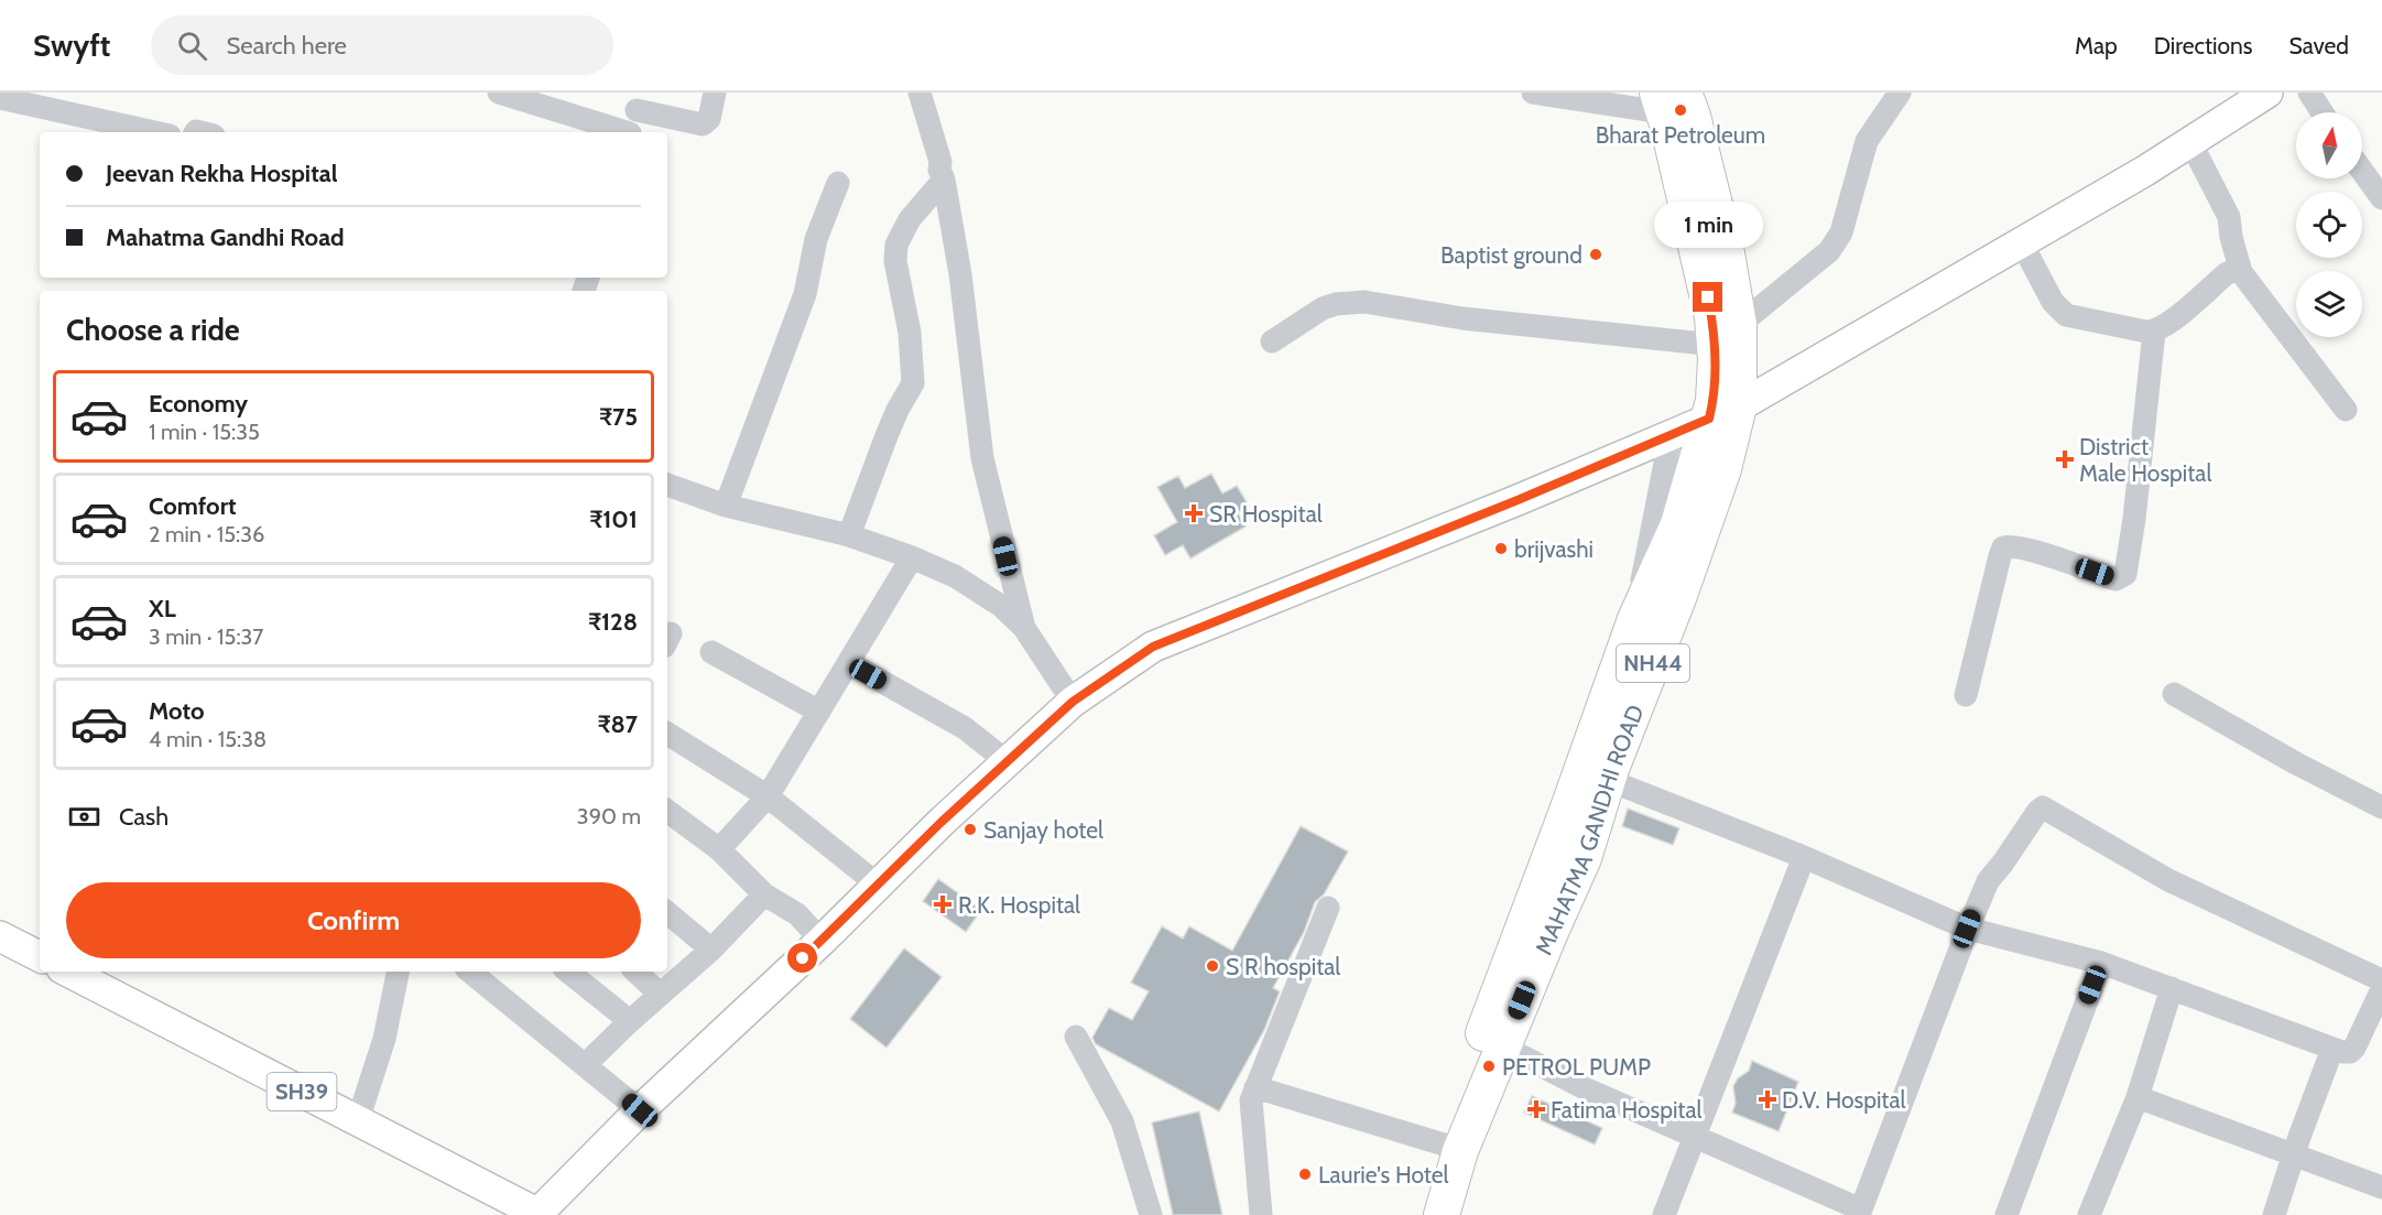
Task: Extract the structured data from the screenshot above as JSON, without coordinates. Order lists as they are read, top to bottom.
{
  "streets": {
    "highway": ["NH44", "MAHATMA GANDHI ROAD"],
    "main road": ["SH39"]
  },
  "places": {
    "other": [
      "Bharat Petroleum",
      "Baptist ground",
      "brijvashi",
      "Sanjay hotel",
      "S R hospital",
      "PETROL PUMP",
      "Laurie's Hotel"
    ],
    "health": [
      "District Male Hospital",
      "SR Hospital",
      "R.K. Hospital",
      "D.V. Hospital",
      "Fatima Hospital"
    ]
  },
  "north": "top",
  "page": {
    "header": "Swyft",
    "search": "Search here",
    "nav": ["Map", "Directions", "Saved"],
    "banner": ["Jeevan Rekha Hospital", "Mahatma Gandhi Road"],
    "bubble": "1 min",
    "heading": "Choose a ride",
    "list": [
      {
        "name": "Economy",
        "note": "1 min · 15:35",
        "value": "₹75"
      },
      {
        "name": "Comfort",
        "note": "2 min · 15:36",
        "value": "₹101"
      },
      {
        "name": "XL",
        "note": "3 min · 15:37",
        "value": "₹128"
      },
      {
        "name": "Moto",
        "note": "4 min · 15:38",
        "value": "₹87"
      }
    ],
    "pay": ["Cash", "390 m"],
    "buttons": "Confirm"
  }
}
